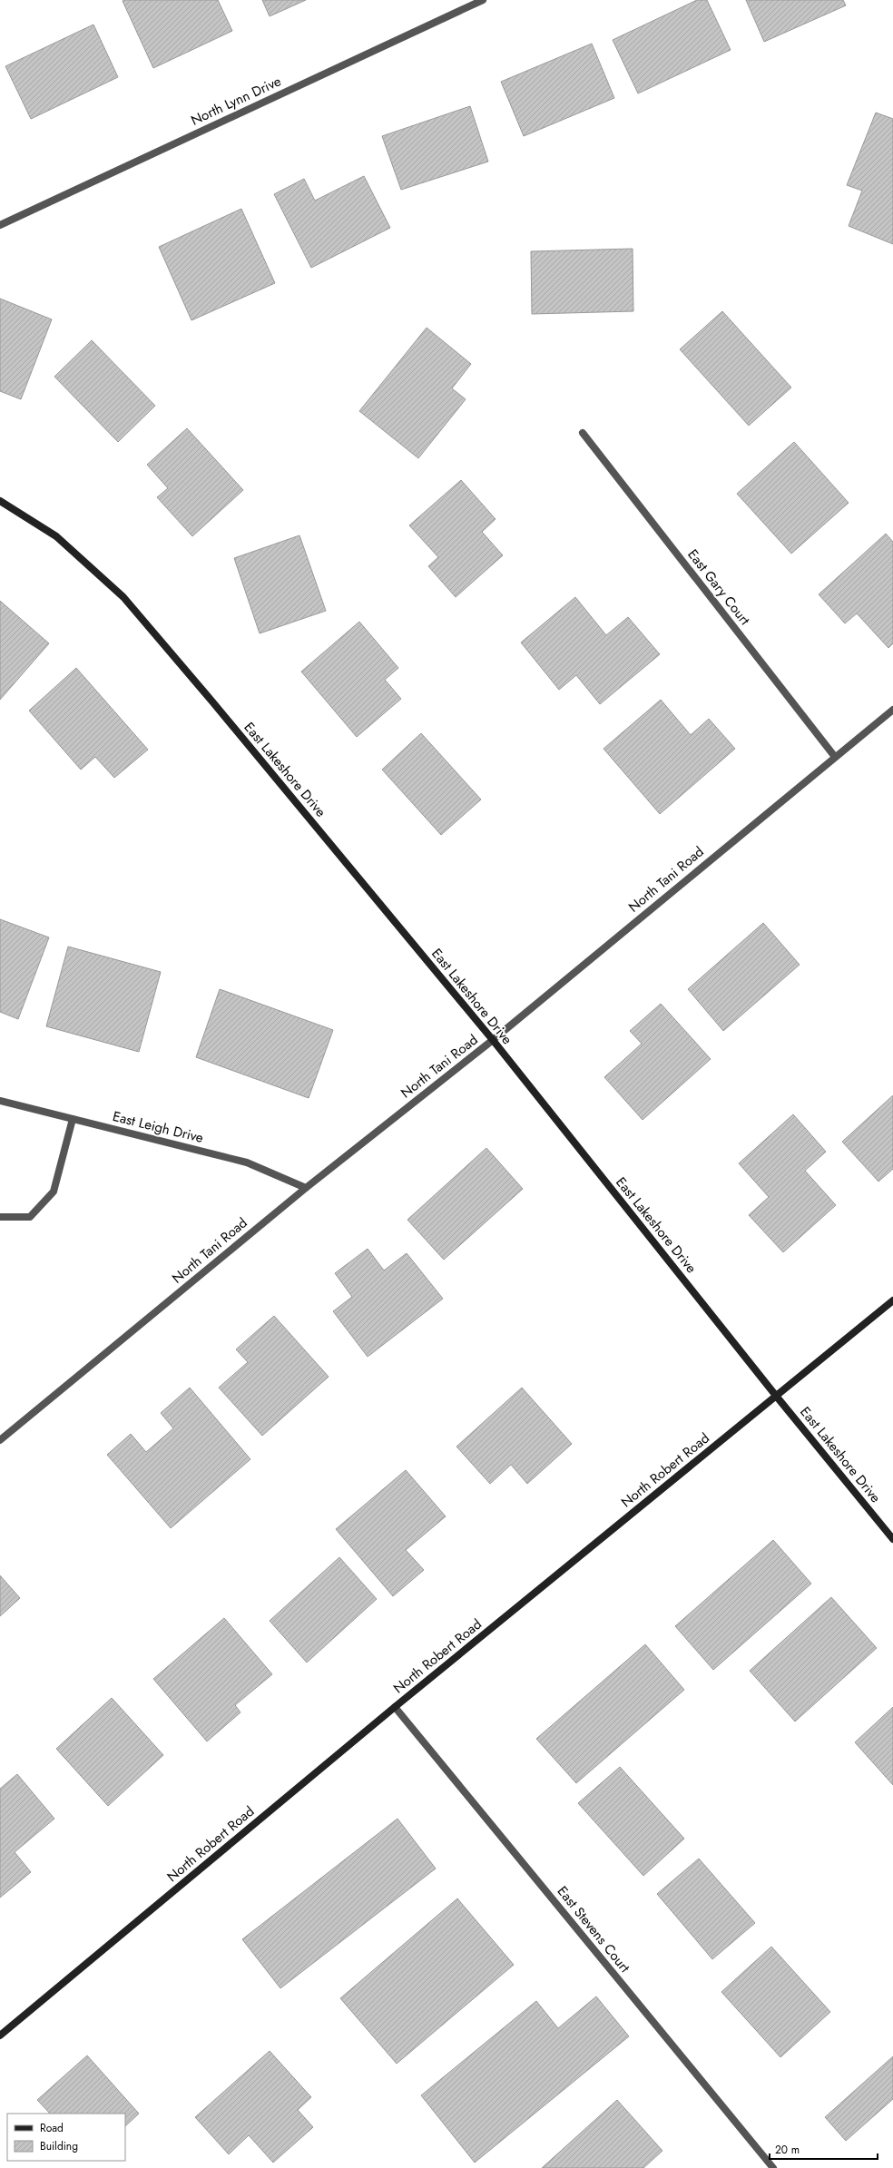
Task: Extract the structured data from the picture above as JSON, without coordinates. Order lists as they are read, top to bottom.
{
  "streets": {
    "main road": ["East Lakeshore Drive", "North Robert Road"],
    "street": [
      "North Lynn Drive",
      "East Gary Court",
      "North Tani Road",
      "East Leigh Drive",
      "East Stevens Court"
    ]
  },
  "crossings": [
    ["East Gary Court", "North Tani Road"],
    ["East Lakeshore Drive", "North Tani Road"],
    ["East Lakeshore Drive", "North Robert Road"],
    ["North Tani Road", "East Leigh Drive"],
    ["North Robert Road", "East Stevens Court"]
  ],
  "legend": ["Road", "Building"],
  "scale_bar": "20 m"
}
